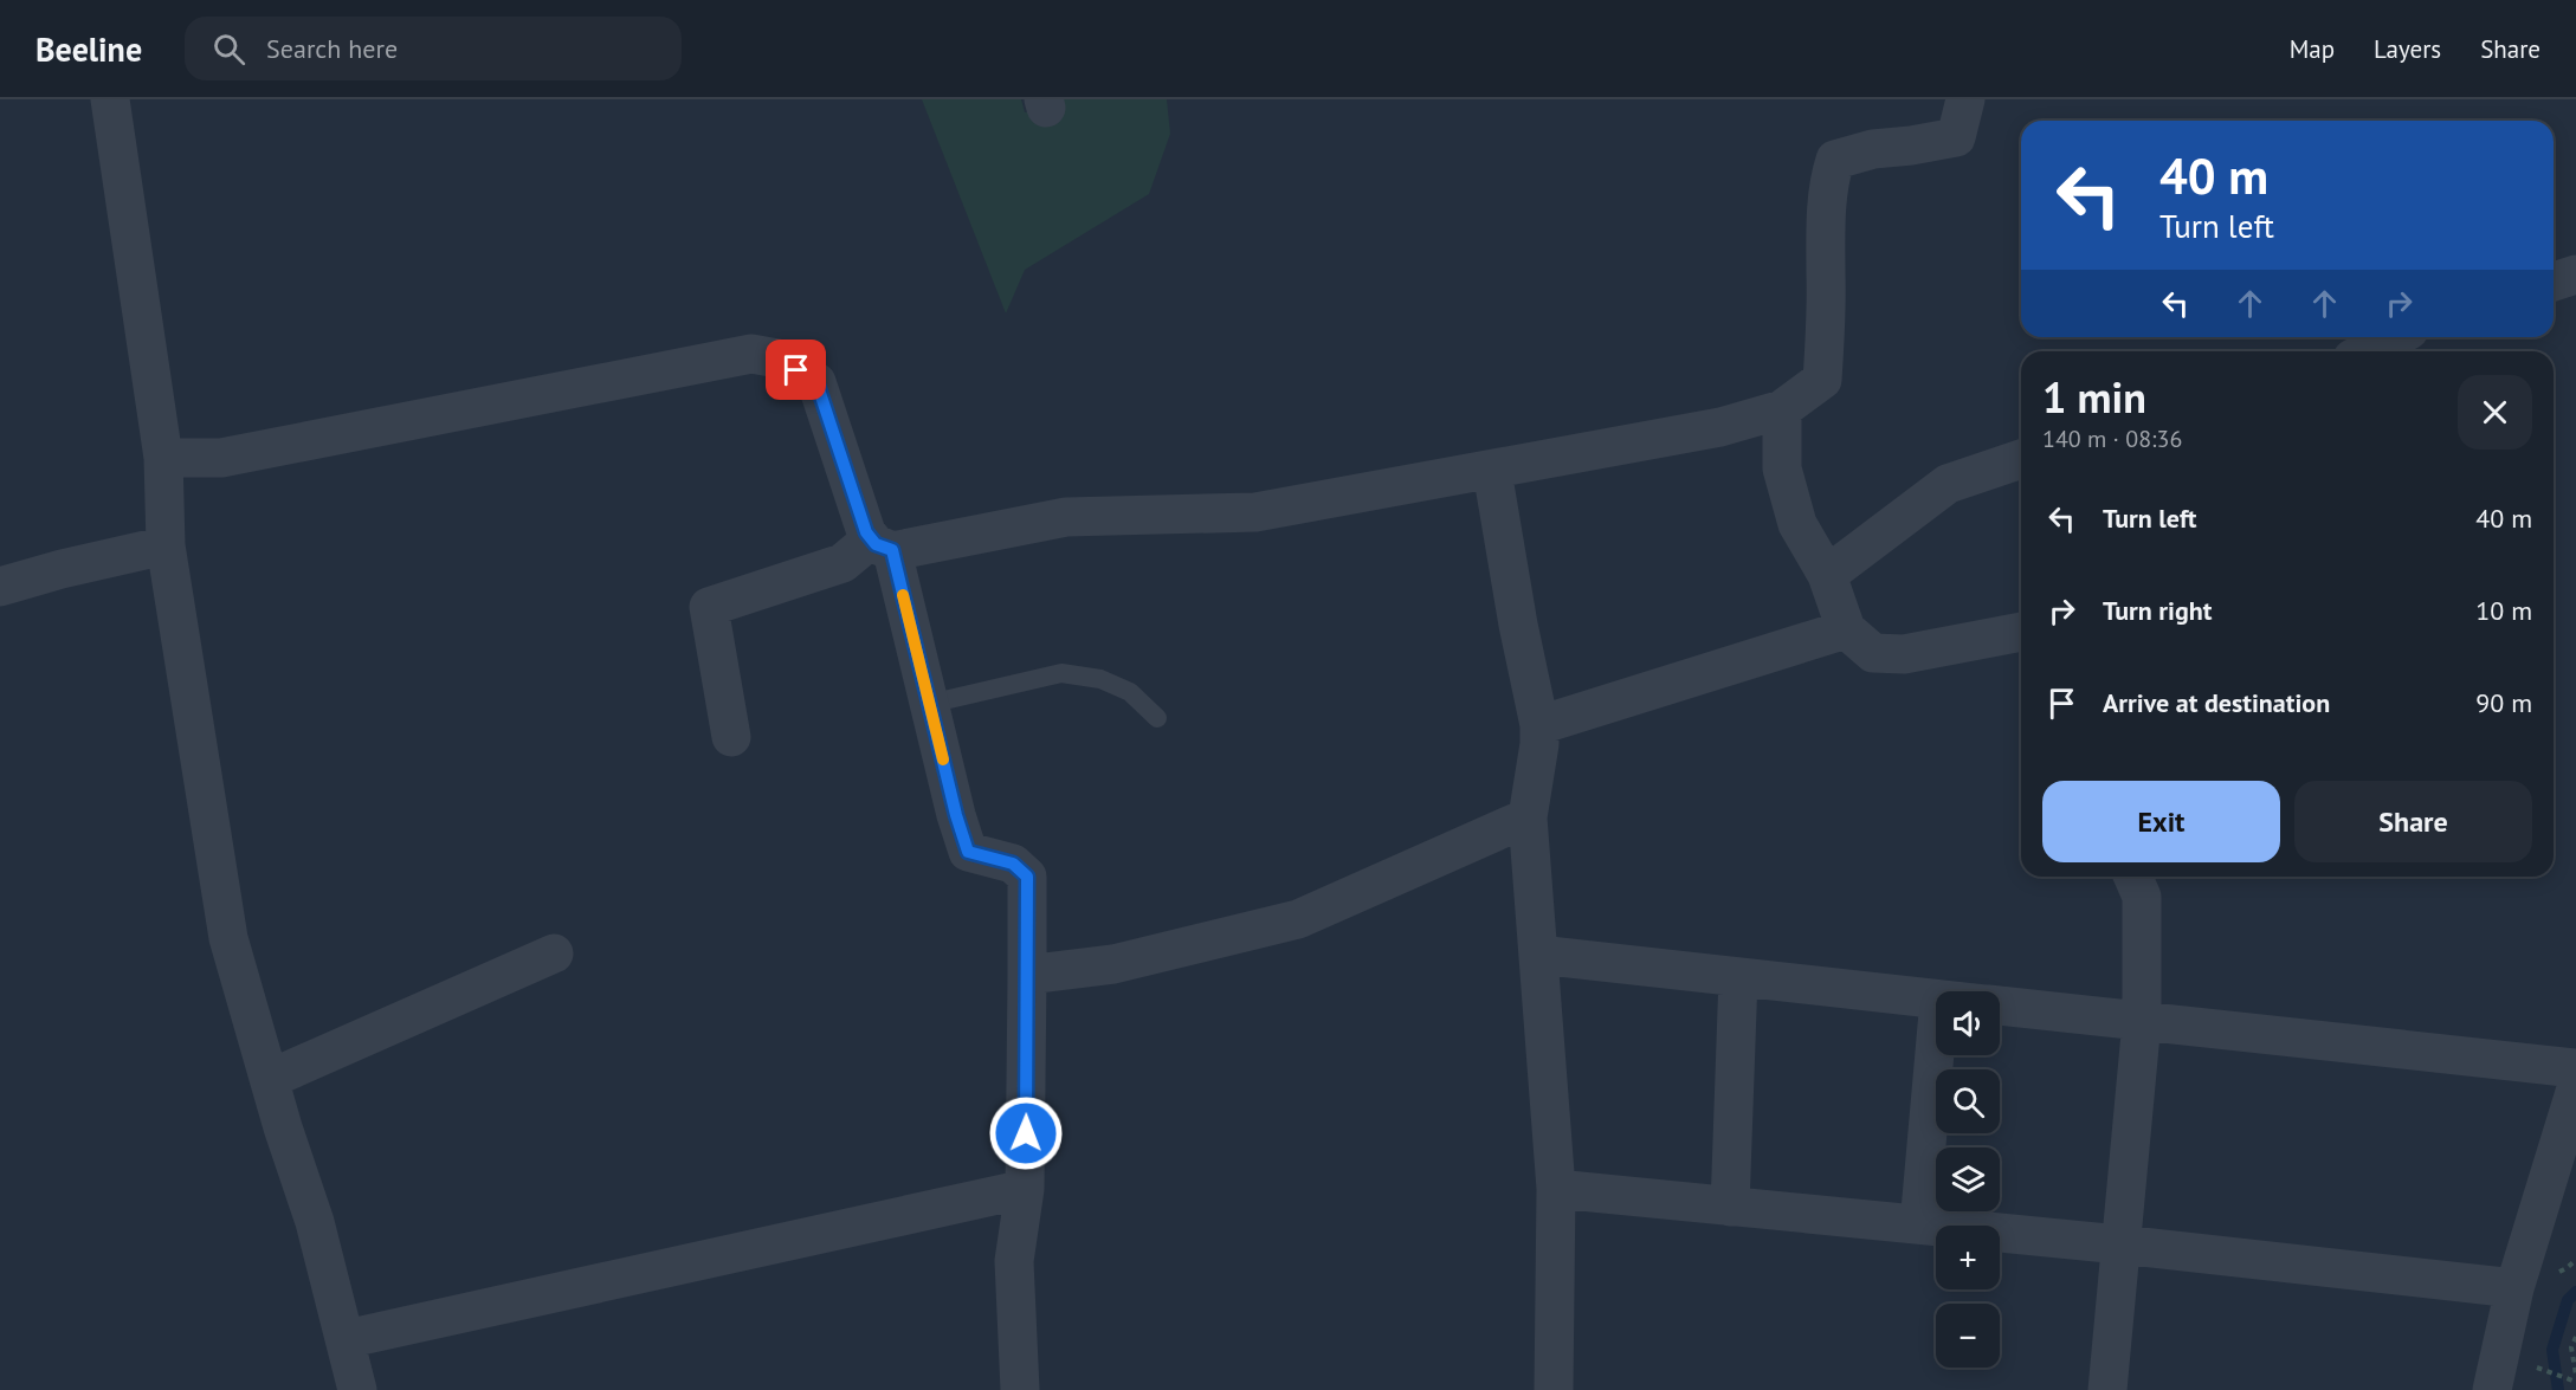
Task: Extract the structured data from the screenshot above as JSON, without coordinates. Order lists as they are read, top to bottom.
{
  "page": {
    "header": "Beeline",
    "search": "Search here",
    "nav": ["Map", "Layers", "Share"],
    "turn": ["40 m", "Turn left"],
    "heading": ["1 min", "140 m · 08:36"],
    "list": [
      {
        "name": "Turn left",
        "value": "40 m"
      },
      {
        "name": "Turn right",
        "value": "10 m"
      },
      {
        "name": "Arrive at destination",
        "value": "90 m"
      }
    ],
    "buttons": ["Exit", "Share"],
    "map_buttons": ["+", "−"]
  }
}
